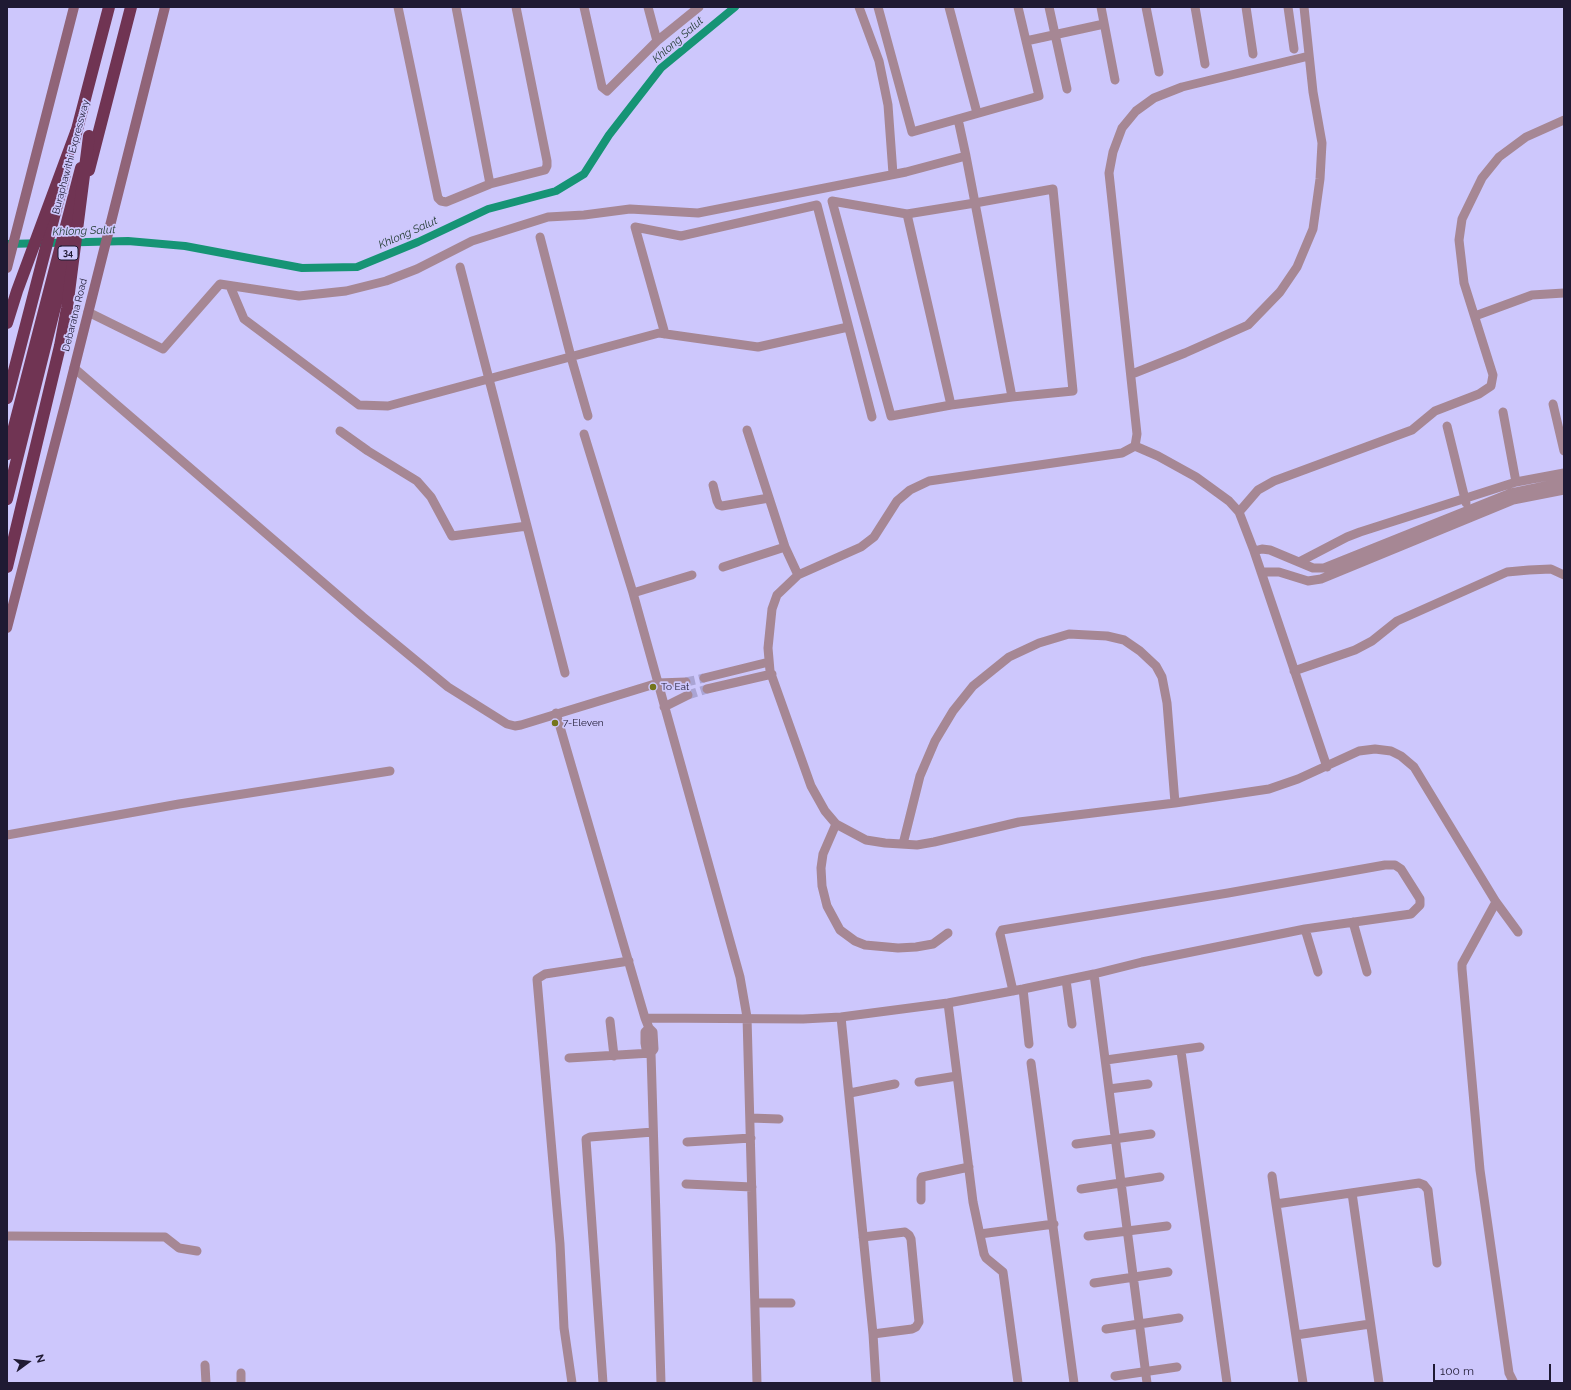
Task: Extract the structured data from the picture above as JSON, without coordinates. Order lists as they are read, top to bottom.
{
  "streets": {
    "highway": ["Buraphawithi Expressway", "34"],
    "main road": ["Debaratna Road"]
  },
  "water": ["Khlong Salut"],
  "places": ["To Eat", "7-Eleven"],
  "scale_bar": "100 m",
  "north": "right"
}
